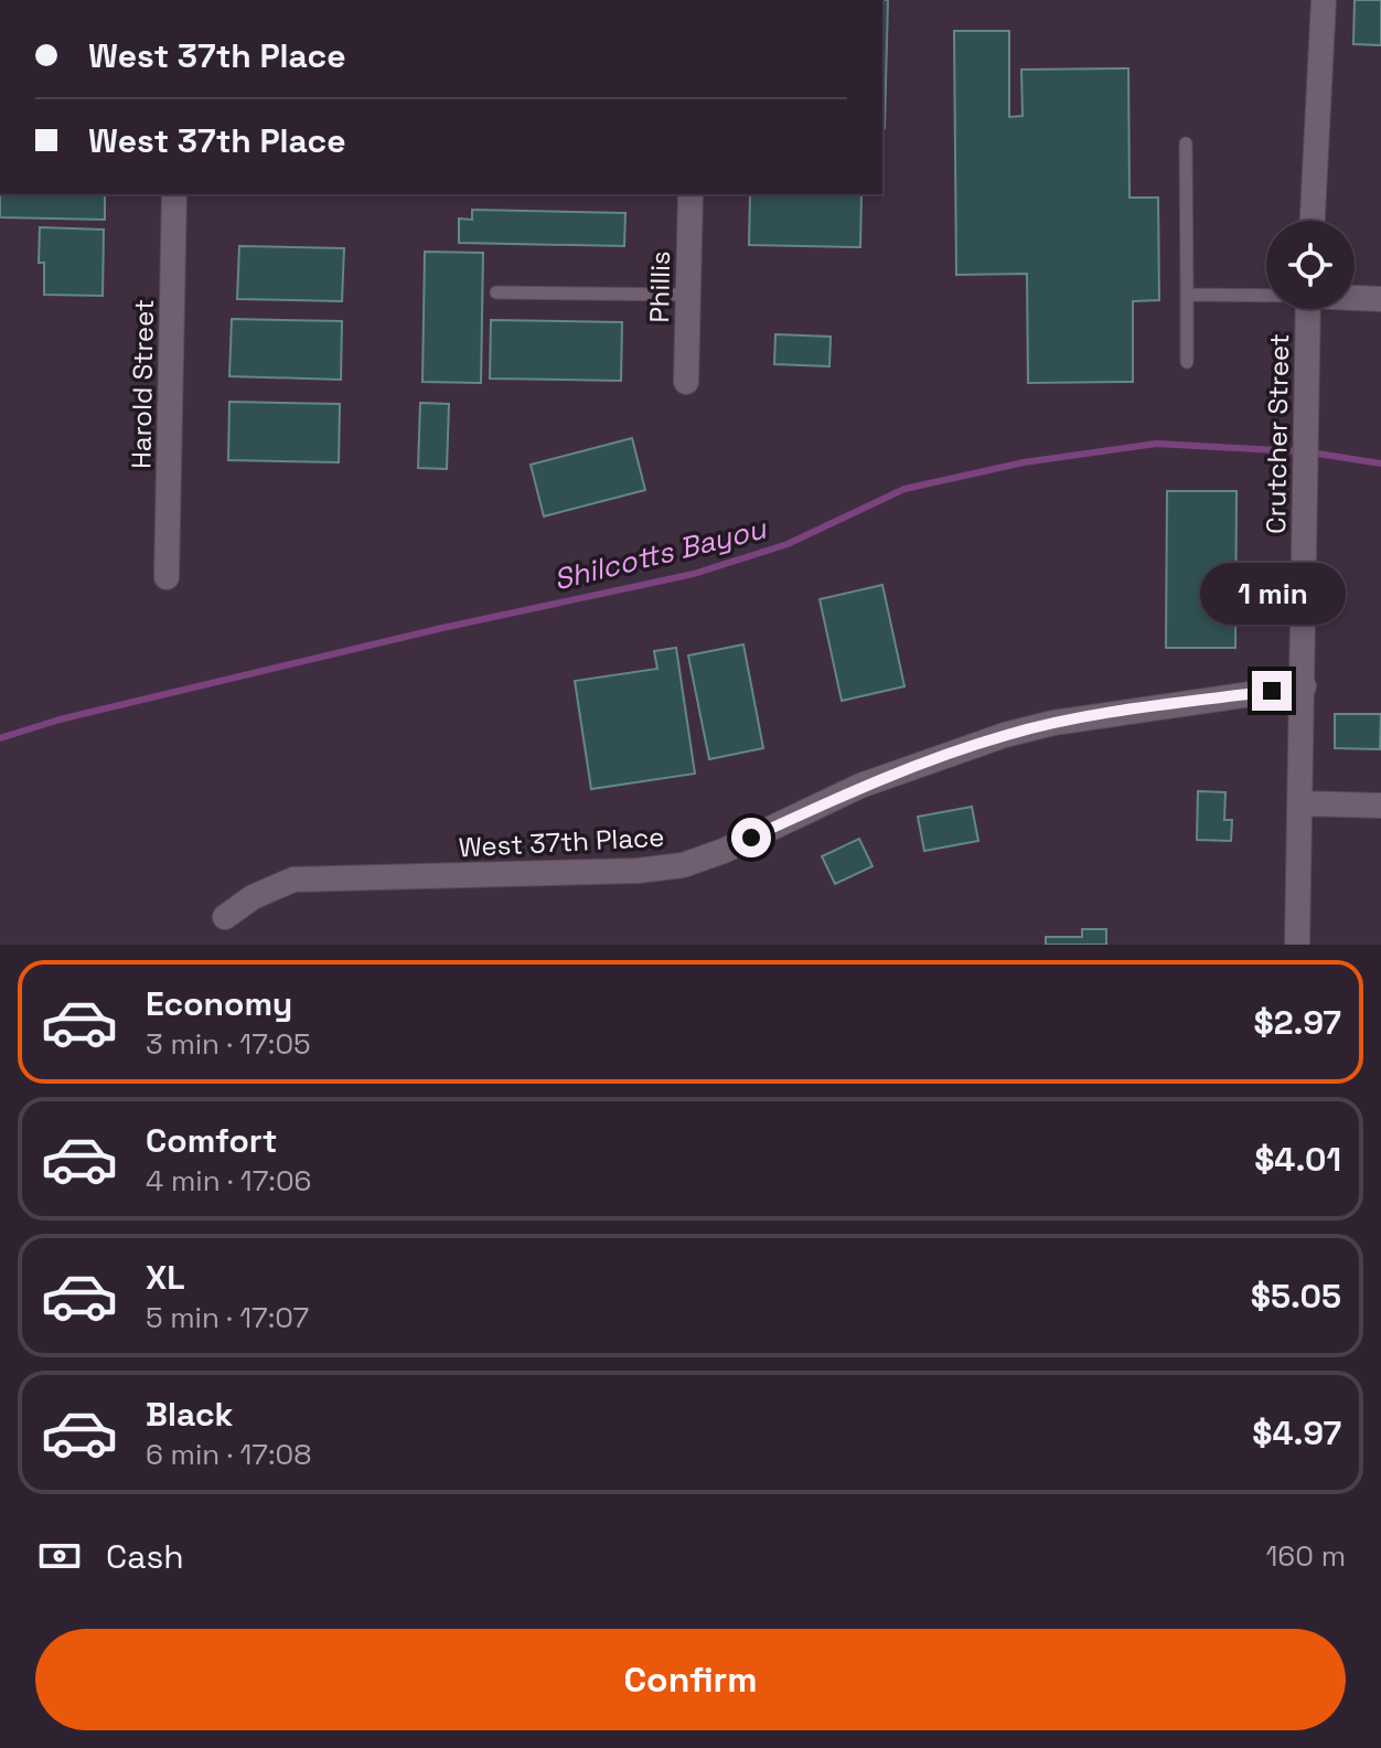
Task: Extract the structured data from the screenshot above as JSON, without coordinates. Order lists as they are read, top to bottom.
{
  "streets": {
    "street": [
      "Phillis",
      "Harold Street",
      "Crutcher Street",
      "West 37th Place"
    ]
  },
  "crossings": [
    ["Crutcher Street", "West 37th Place"]
  ],
  "water": ["Shilcotts Bayou"],
  "page": {
    "banner": ["West 37th Place", "West 37th Place"],
    "bubble": "1 min",
    "list": [
      {
        "name": "Economy",
        "note": "3 min · 17:05",
        "value": "$2.97"
      },
      {
        "name": "Comfort",
        "note": "4 min · 17:06",
        "value": "$4.01"
      },
      {
        "name": "XL",
        "note": "5 min · 17:07",
        "value": "$5.05"
      },
      {
        "name": "Black",
        "note": "6 min · 17:08",
        "value": "$4.97"
      }
    ],
    "pay": ["Cash", "160 m"],
    "buttons": "Confirm"
  }
}
